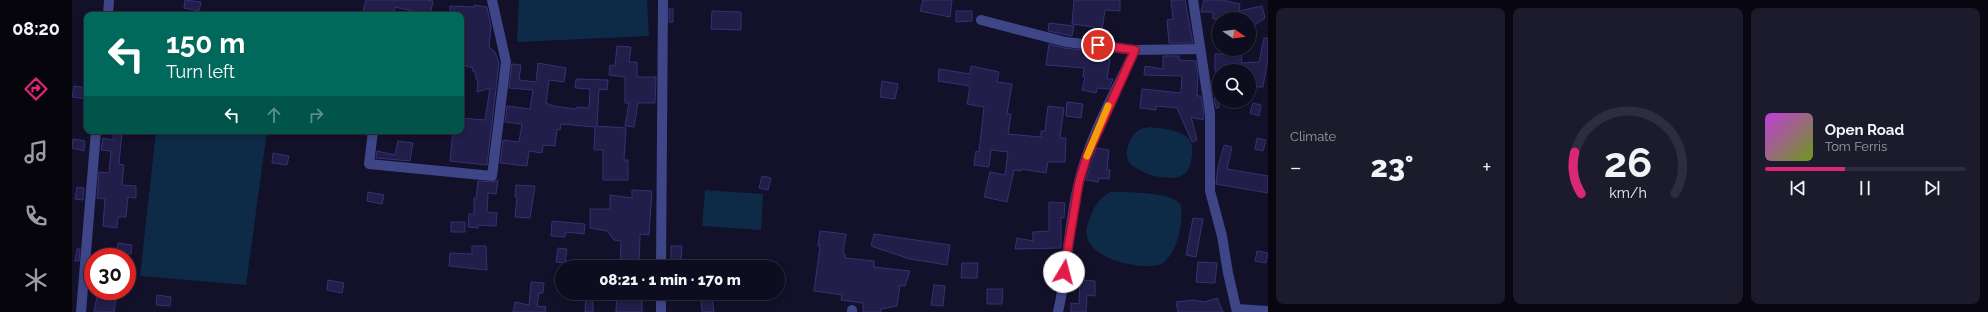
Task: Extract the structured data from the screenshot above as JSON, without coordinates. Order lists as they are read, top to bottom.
{
  "north": "right",
  "page": {
    "tabs": "08:20",
    "tile": "Climate",
    "turn": ["150 m", "Turn left"],
    "song": ["Open Road", "Tom Ferris"],
    "heat": ["−", "23°", "+"],
    "limit": "30",
    "trip": "08:21 · 1 min · 170 m",
    "gauge": ["26", "km/h"]
  }
}
